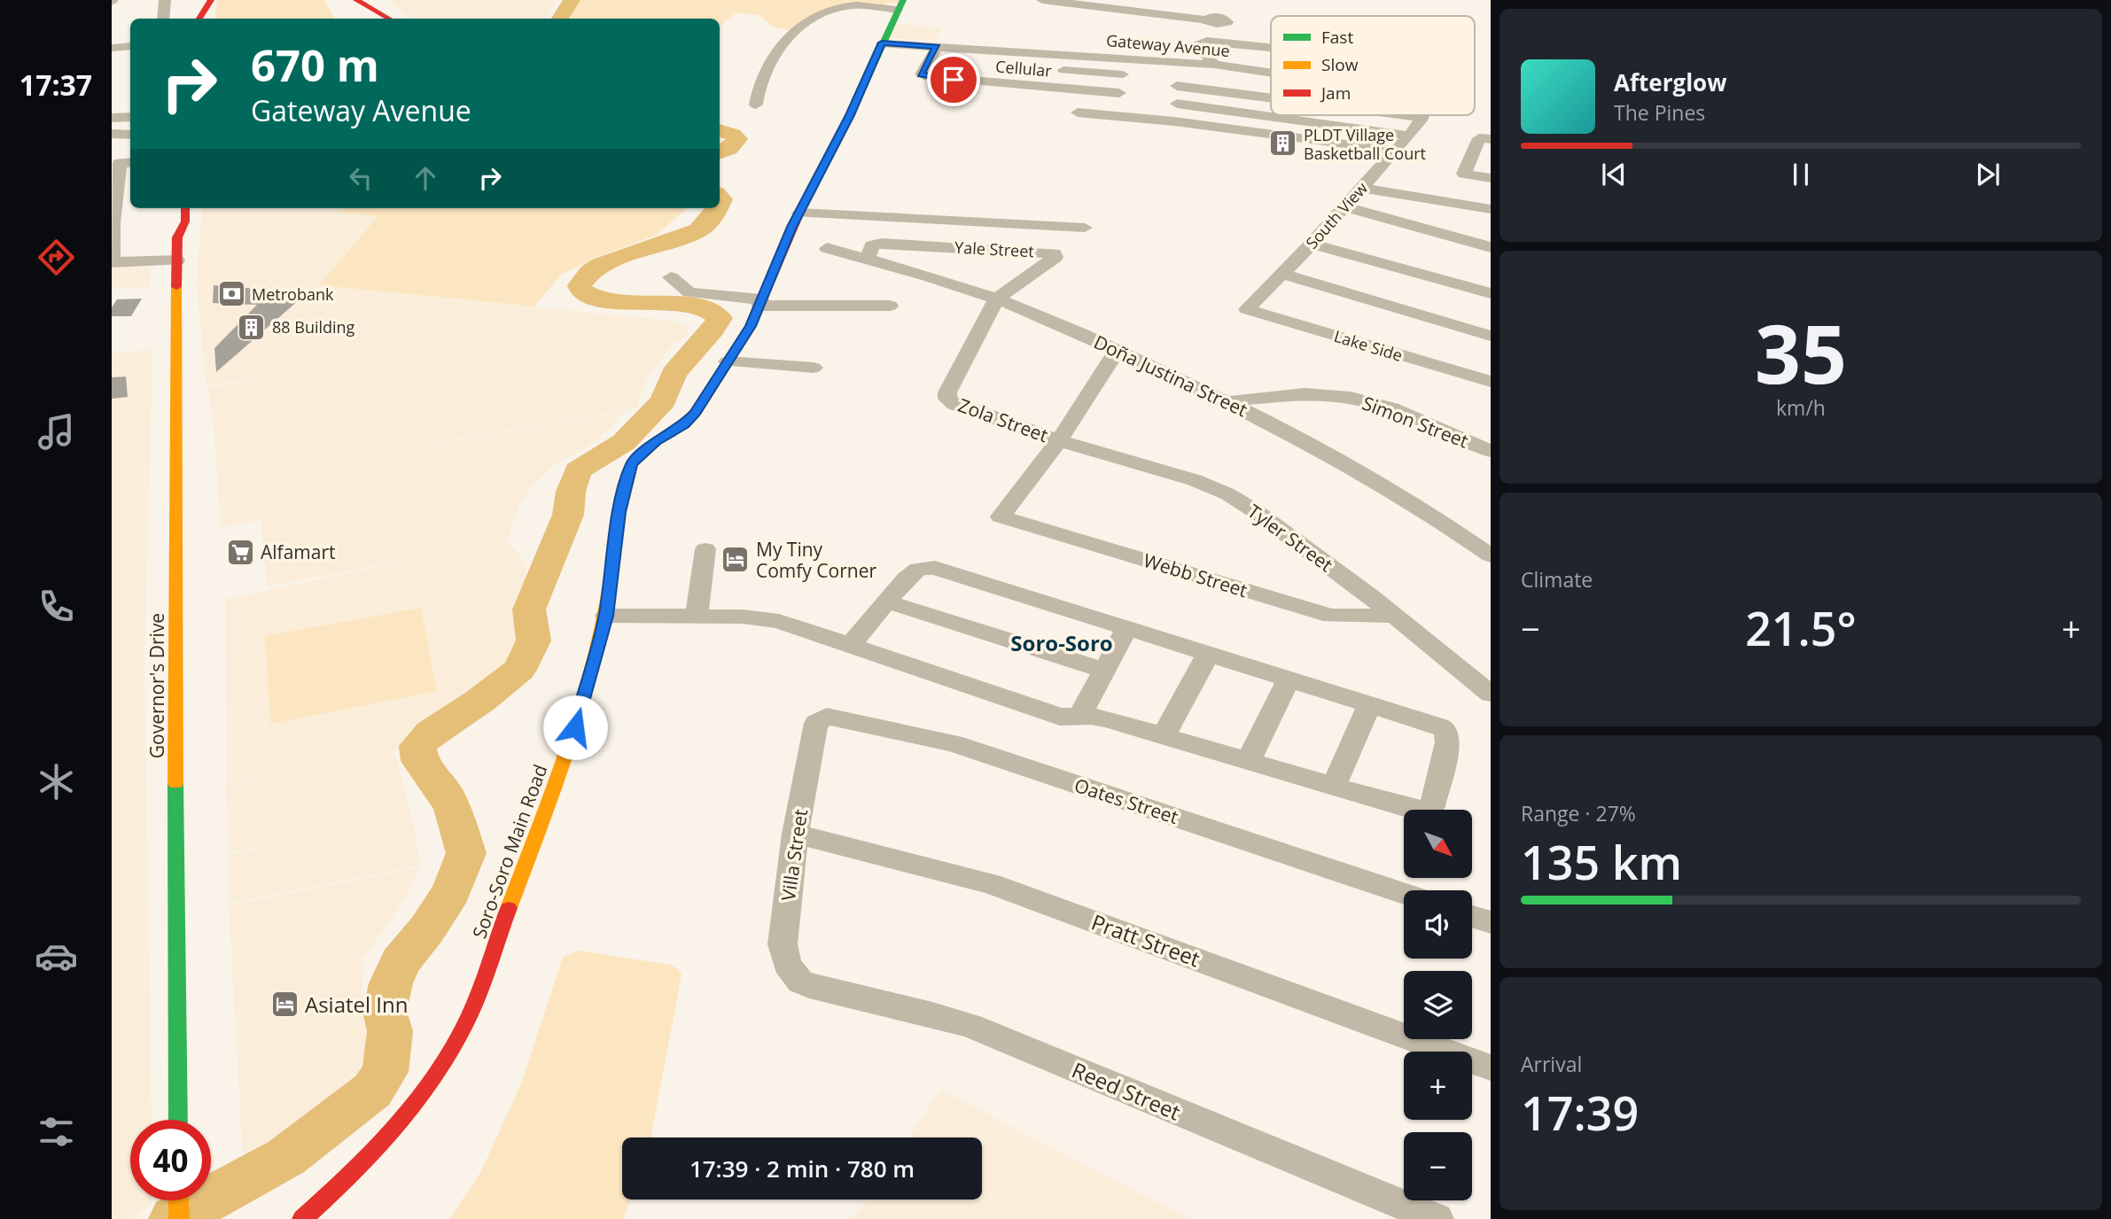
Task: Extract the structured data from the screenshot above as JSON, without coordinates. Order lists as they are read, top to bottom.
{
  "streets": {
    "main road": ["Governor's Drive", "Soro-Soro Main Road"],
    "street": [
      "Gateway Avenue",
      "Cellular",
      "South View",
      "Yale Street",
      "Lake Side",
      "Doña Justina Street",
      "Zola Street",
      "Simon Street",
      "Tyler Street",
      "Webb Street",
      "Oates Street",
      "Villa Street",
      "Pratt Street",
      "Reed Street"
    ]
  },
  "crossings": [
    ["Gateway Avenue", "Cellular"],
    ["Gateway Avenue", "South View"],
    ["Gateway Avenue", "Soro-Soro Main Road"],
    ["South View", "Lake Side"],
    ["Yale Street", "Doña Justina Street"],
    ["Yale Street", "Zola Street"],
    ["Doña Justina Street", "Zola Street"],
    ["Doña Justina Street", "Simon Street"],
    ["Zola Street", "Tyler Street"],
    ["Zola Street", "Webb Street"],
    ["Tyler Street", "Webb Street"],
    ["Oates Street", "Villa Street"],
    ["Villa Street", "Pratt Street"],
    ["Villa Street", "Reed Street"]
  ],
  "districts": ["Soro-Soro"],
  "places": {
    "building": ["PLDT Village Basketball Court", "88 Building"],
    "bank": ["Metrobank"],
    "supermarket": ["Alfamart"],
    "hotel": ["My Tiny Comfy Corner", "Asiatel Inn"]
  },
  "legend": ["Fast", "Slow", "Jam"],
  "north": "bottom right",
  "page": {
    "tabs": "17:37",
    "turn": ["670 m", "Gateway Avenue"],
    "song": ["Afterglow", "The Pines"],
    "tile": [
      ["35", "km/h"],
      "Climate",
      ["Range · 27%", "135 km"],
      ["Arrival", "17:39"]
    ],
    "heat": ["−", "21.5°", "+"],
    "map_buttons": ["+", "−"],
    "limit": "40",
    "trip": "17:39 · 2 min · 780 m"
  }
}
